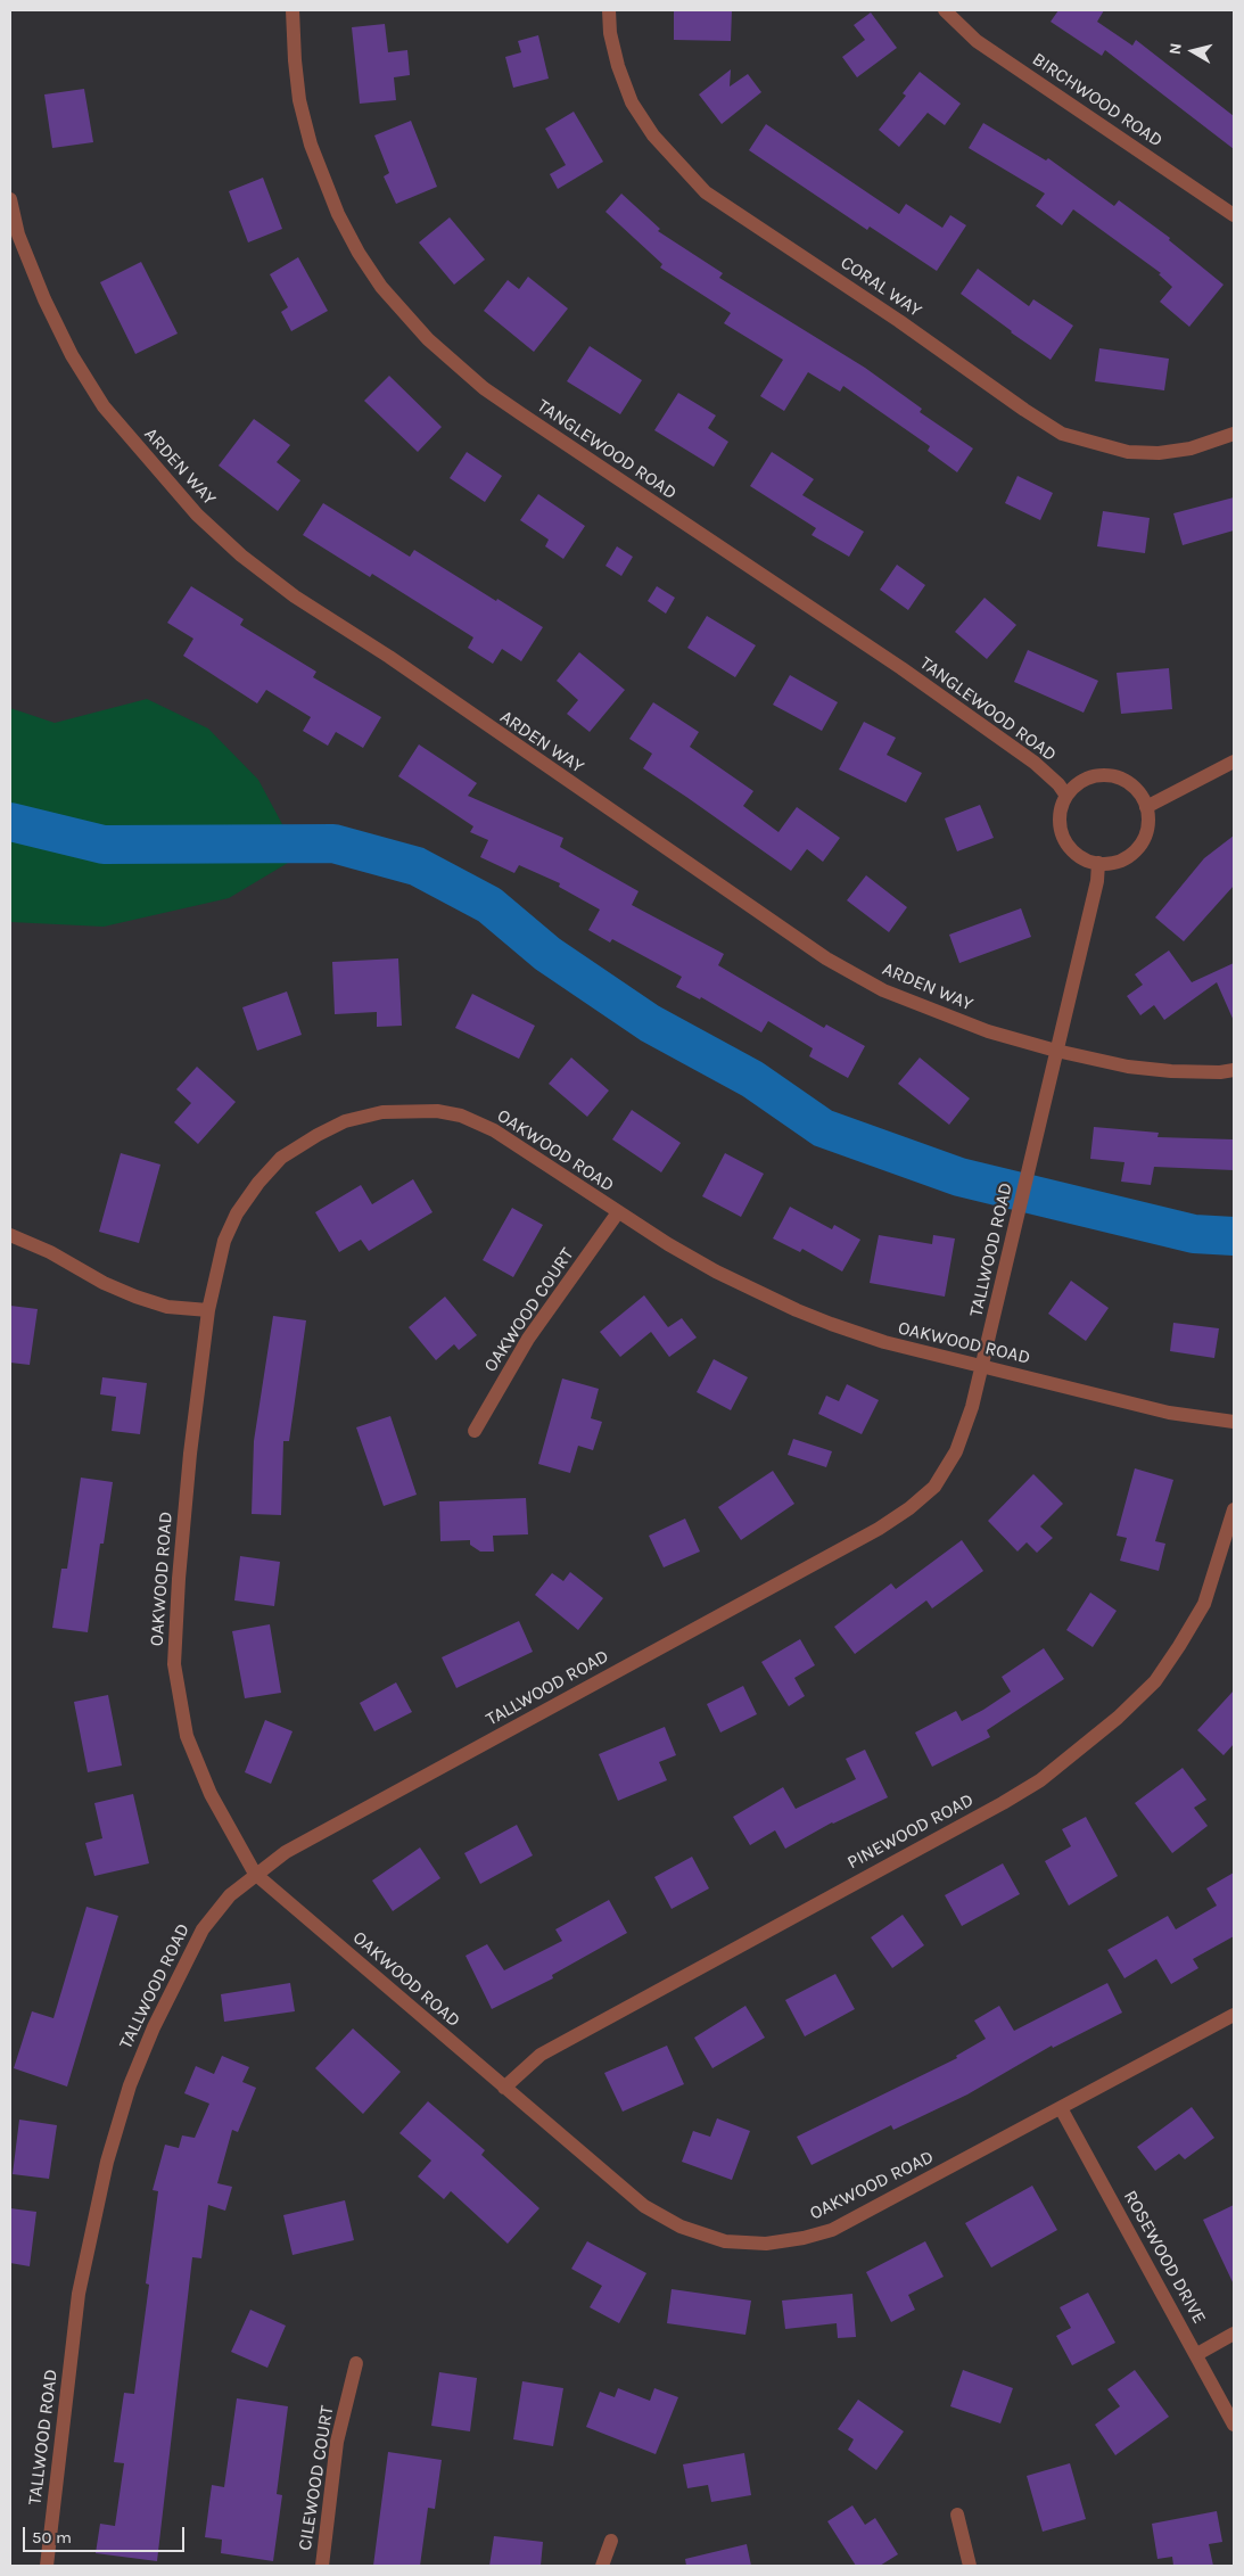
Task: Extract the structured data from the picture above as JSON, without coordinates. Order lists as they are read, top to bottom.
{
  "streets": {
    "street": [
      "BIRCHWOOD ROAD",
      "CORAL WAY",
      "TANGLEWOOD ROAD",
      "ARDEN WAY",
      "OAKWOOD ROAD",
      "TALLWOOD ROAD",
      "OAKWOOD COURT",
      "PINEWOOD ROAD",
      "ROSEWOOD DRIVE",
      "CILEWOOD COURT"
    ]
  },
  "crossings": [
    ["TANGLEWOOD ROAD", "TALLWOOD ROAD"],
    ["ARDEN WAY", "TALLWOOD ROAD"],
    ["OAKWOOD ROAD", "TALLWOOD ROAD"],
    ["OAKWOOD ROAD", "OAKWOOD COURT"],
    ["OAKWOOD ROAD", "PINEWOOD ROAD"],
    ["OAKWOOD ROAD", "ROSEWOOD DRIVE"]
  ],
  "scale_bar": "50 m",
  "north": "left"
}
